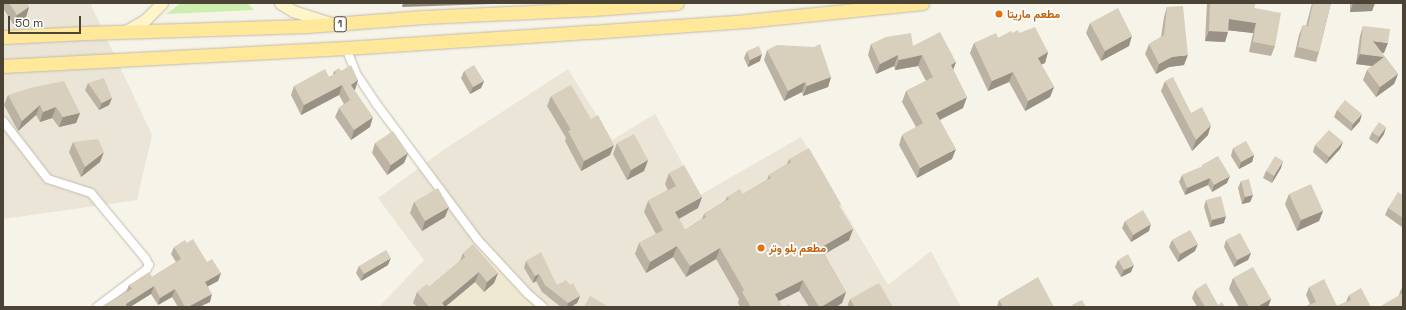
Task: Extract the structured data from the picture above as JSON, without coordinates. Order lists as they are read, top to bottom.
{
  "streets": {
    "main road": ["1"]
  },
  "places": ["مطعم ماريتا", "مطعم بلو وتر"],
  "scale_bar": "50 m"
}
